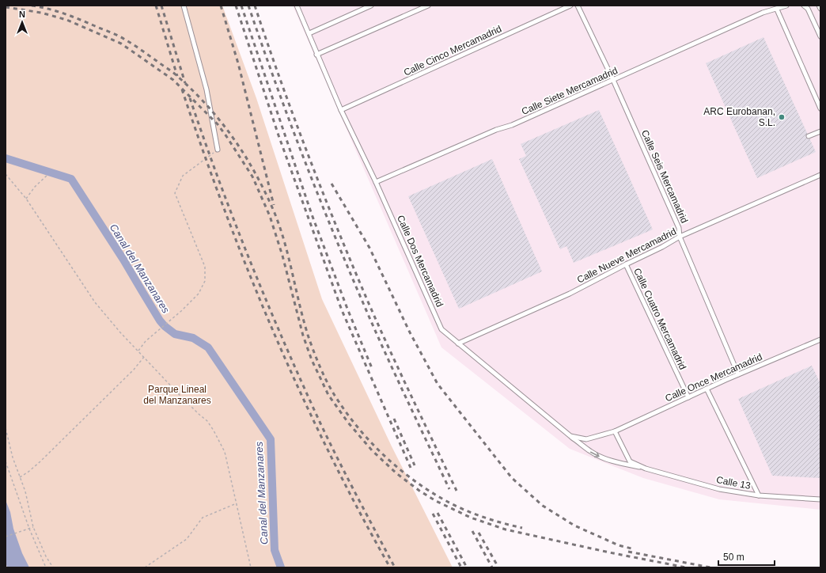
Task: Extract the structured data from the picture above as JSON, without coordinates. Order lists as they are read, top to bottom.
{
  "streets": {
    "lane": [
      "Calle Cinco Mercamadrid",
      "Calle Siete Mercamadrid",
      "Calle Seis Mercamadrid",
      "Calle Nueve Mercamadrid",
      "Calle Dos Mercamadrid",
      "Calle Cuatro Mercamadrid",
      "Calle Once Mercamadrid",
      "Calle 13"
    ]
  },
  "crossings": [
    ["Calle Cinco Mercamadrid", "Calle Dos Mercamadrid"],
    ["Calle Siete Mercamadrid", "Calle Seis Mercamadrid"],
    ["Calle Siete Mercamadrid", "Calle Dos Mercamadrid"],
    ["Calle Seis Mercamadrid", "Calle Nueve Mercamadrid"],
    ["Calle Seis Mercamadrid", "Calle Once Mercamadrid"],
    ["Calle Nueve Mercamadrid", "Calle Dos Mercamadrid"],
    ["Calle Nueve Mercamadrid", "Calle Cuatro Mercamadrid"],
    ["Calle Dos Mercamadrid", "Calle Once Mercamadrid"],
    ["Calle Dos Mercamadrid", "Calle 13"],
    ["Calle Cuatro Mercamadrid", "Calle Once Mercamadrid"],
    ["Calle Once Mercamadrid", "Calle 13"]
  ],
  "water": ["Canal del Manzanares"],
  "parks": ["Parque Lineal del Manzanares"],
  "places": ["ARC Eurobanan, S.L."],
  "scale_bar": "50 m",
  "north": "top"
}
